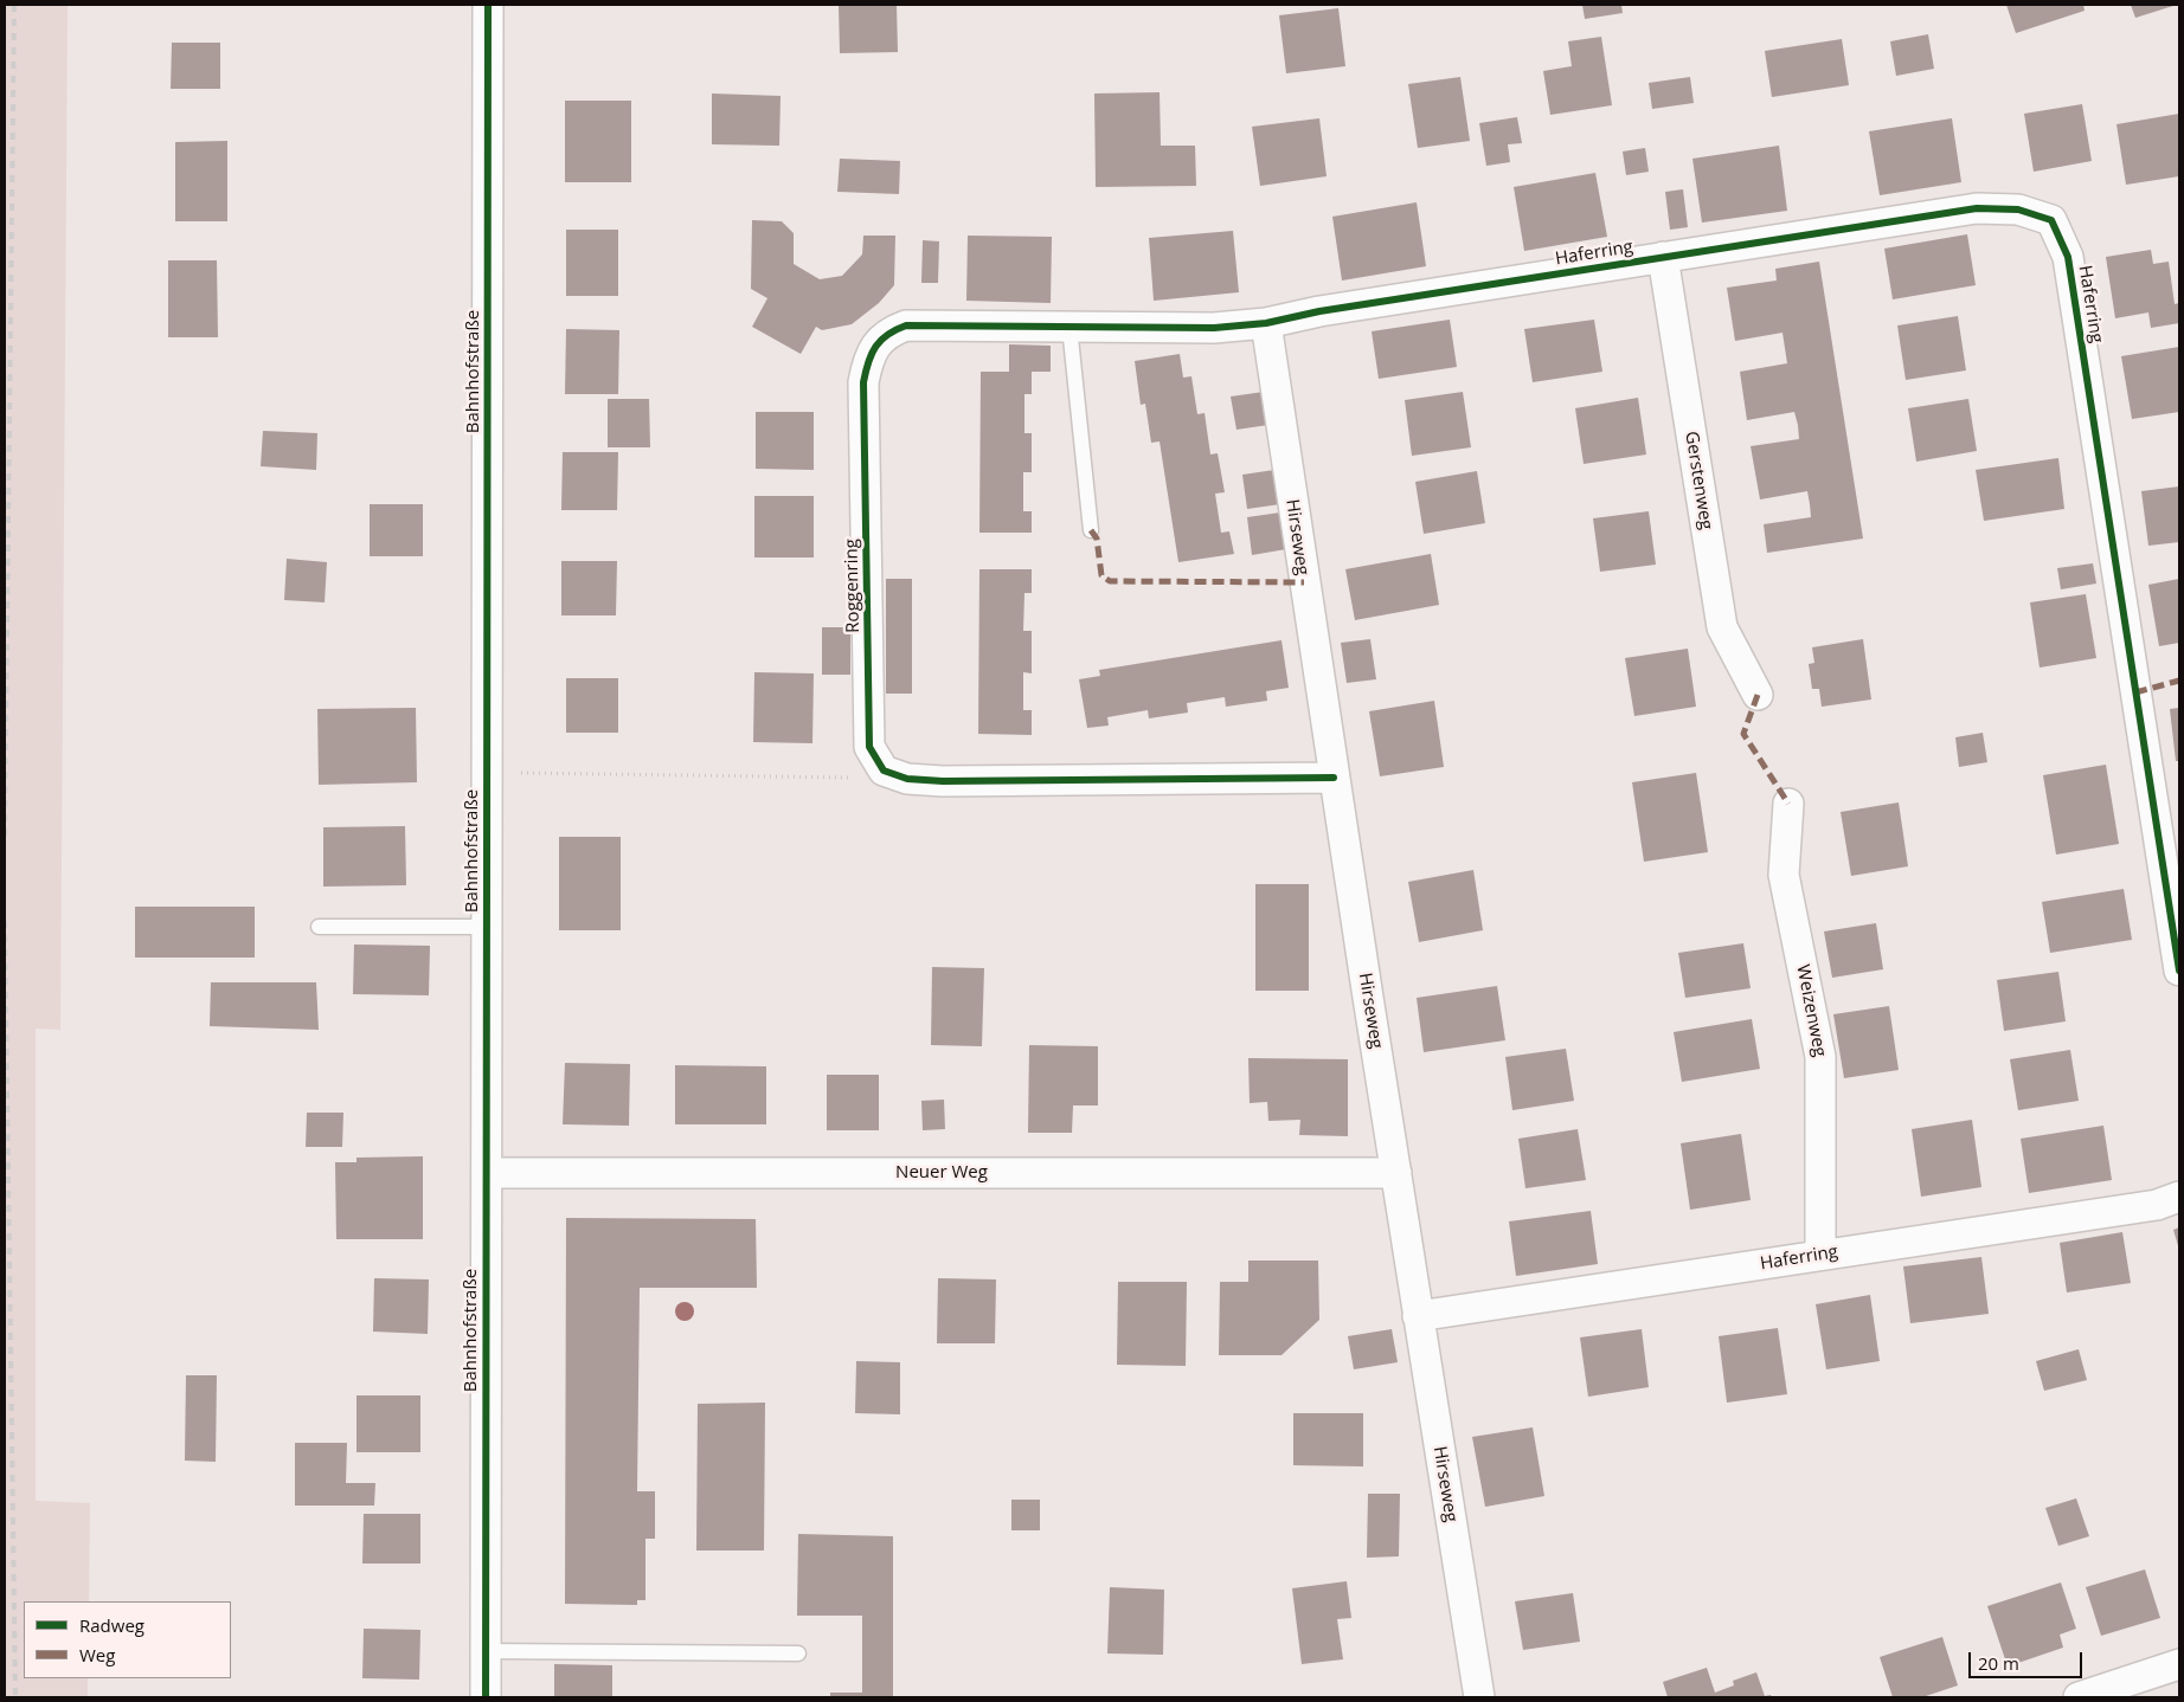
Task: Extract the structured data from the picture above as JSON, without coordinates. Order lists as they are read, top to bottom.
{
  "streets": {
    "street": [
      "Haferring",
      "Bahnhofstraße",
      "Gerstenweg",
      "Hirseweg",
      "Roggenring",
      "Weizenweg",
      "Neuer Weg"
    ]
  },
  "crossings": [
    ["Haferring", "Gerstenweg"],
    ["Haferring", "Hirseweg"],
    ["Haferring", "Roggenring"],
    ["Haferring", "Weizenweg"],
    ["Bahnhofstraße", "Neuer Weg"],
    ["Hirseweg", "Roggenring"],
    ["Hirseweg", "Neuer Weg"]
  ],
  "legend": ["Radweg", "Weg"],
  "scale_bar": "20 m"
}
